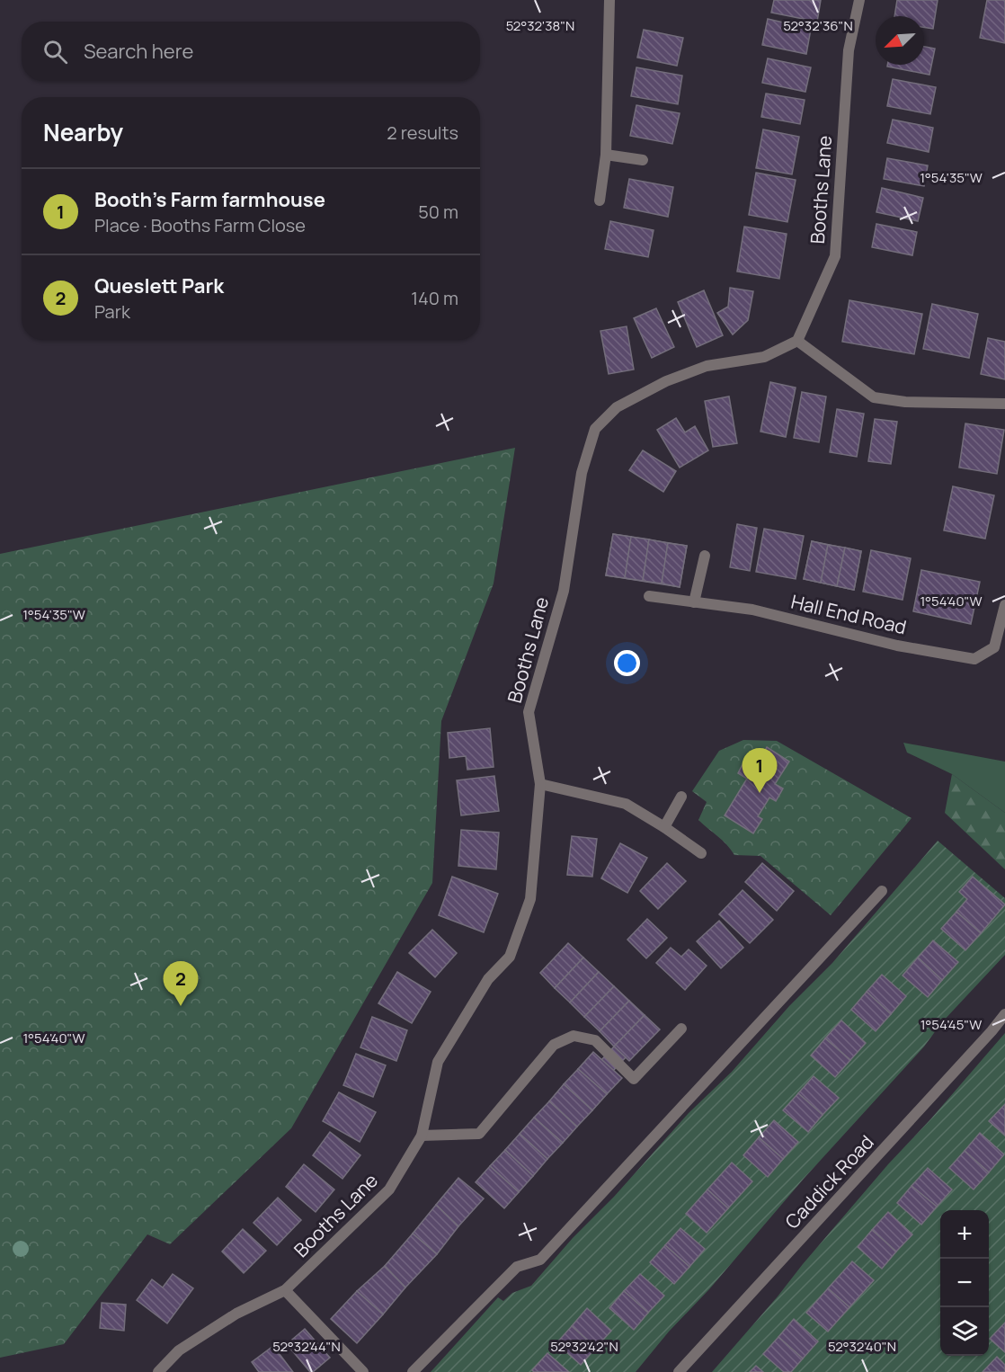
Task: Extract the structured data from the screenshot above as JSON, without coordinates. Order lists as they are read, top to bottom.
{
  "streets": {
    "street": ["Booths Lane", "Hall End Road", "Caddick Road"]
  },
  "north": "bottom left",
  "page": {
    "search": "Search here",
    "heading": ["Nearby", "2 results"],
    "list": [
      {
        "mark": "1",
        "name": "Booth's Farm farmhouse",
        "note": "Place · Booths Farm Close",
        "value": "50 m"
      },
      {
        "mark": "2",
        "name": "Queslett Park",
        "note": "Park",
        "value": "140 m"
      }
    ],
    "pins": ["1", "2"],
    "map_buttons": ["+", "−"]
  },
  "coordinates": [
    "52°32'38\"N",
    "52°32'36\"N",
    "1°54'35\"W",
    "1°54'40\"W",
    "1°54'45\"W",
    "52°32'44\"N",
    "52°32'42\"N",
    "52°32'40\"N"
  ]
}
